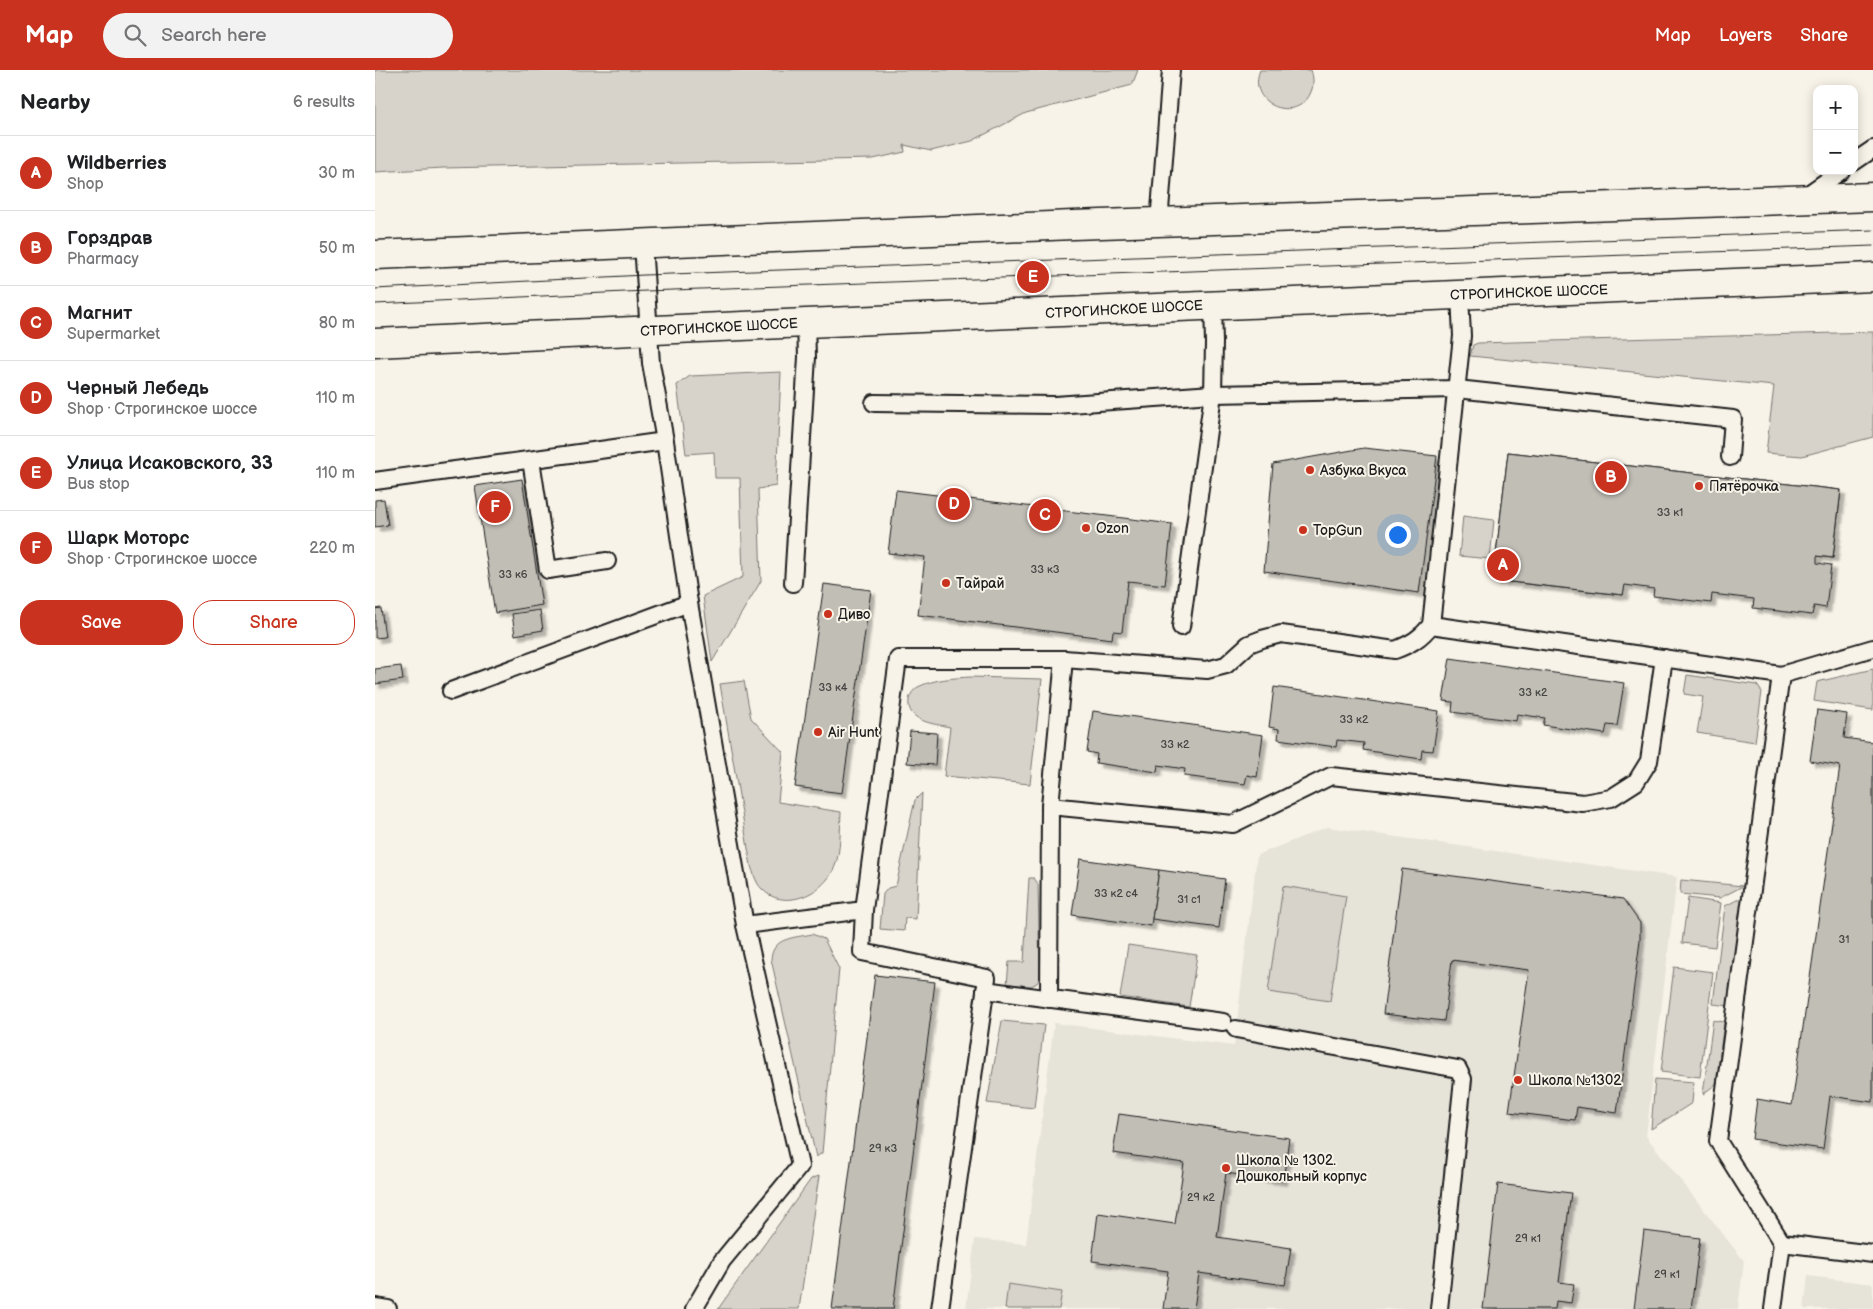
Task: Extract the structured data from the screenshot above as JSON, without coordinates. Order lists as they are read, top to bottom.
{
  "streets": {
    "main road": ["СТРОГИНСКОЕ ШОССЕ"]
  },
  "places": [
    "Азбука Вкуса",
    "Пятёрочка",
    "Ozon",
    "TopGun",
    "Тайрай",
    "Диво",
    "Air Hunt",
    "Школа №1302",
    "Школа № 1302. Дошкольный корпус"
  ],
  "house_numbers": [
    "33 к1",
    "33 к3",
    "33 к6",
    "33 к4",
    "33 к2",
    "33 к2",
    "33 к2",
    "33 к2 с4",
    "31 с1",
    "31",
    "29 к3",
    "29 к2",
    "29 к1",
    "29 к1"
  ],
  "page": {
    "header": "Map",
    "search": "Search here",
    "nav": ["Map", "Layers", "Share"],
    "heading": ["Nearby", "6 results"],
    "map_buttons": ["+", "−"],
    "list": [
      {
        "mark": "A",
        "name": "Wildberries",
        "note": "Shop",
        "value": "30 m"
      },
      {
        "mark": "B",
        "name": "Горздрав",
        "note": "Pharmacy",
        "value": "50 m"
      },
      {
        "mark": "C",
        "name": "Магнит",
        "note": "Supermarket",
        "value": "80 m"
      },
      {
        "mark": "D",
        "name": "Черный Лебедь",
        "note": "Shop · Строгинское шоссе",
        "value": "110 m"
      },
      {
        "mark": "E",
        "name": "Улица Исаковского, 33",
        "note": "Bus stop",
        "value": "110 m"
      },
      {
        "mark": "F",
        "name": "Шарк Моторс",
        "note": "Shop · Строгинское шоссе",
        "value": "220 m"
      }
    ],
    "pins": [
      "E",
      "B",
      "D",
      "F",
      "C",
      "A"
    ],
    "buttons": ["Save", "Share"]
  }
}
